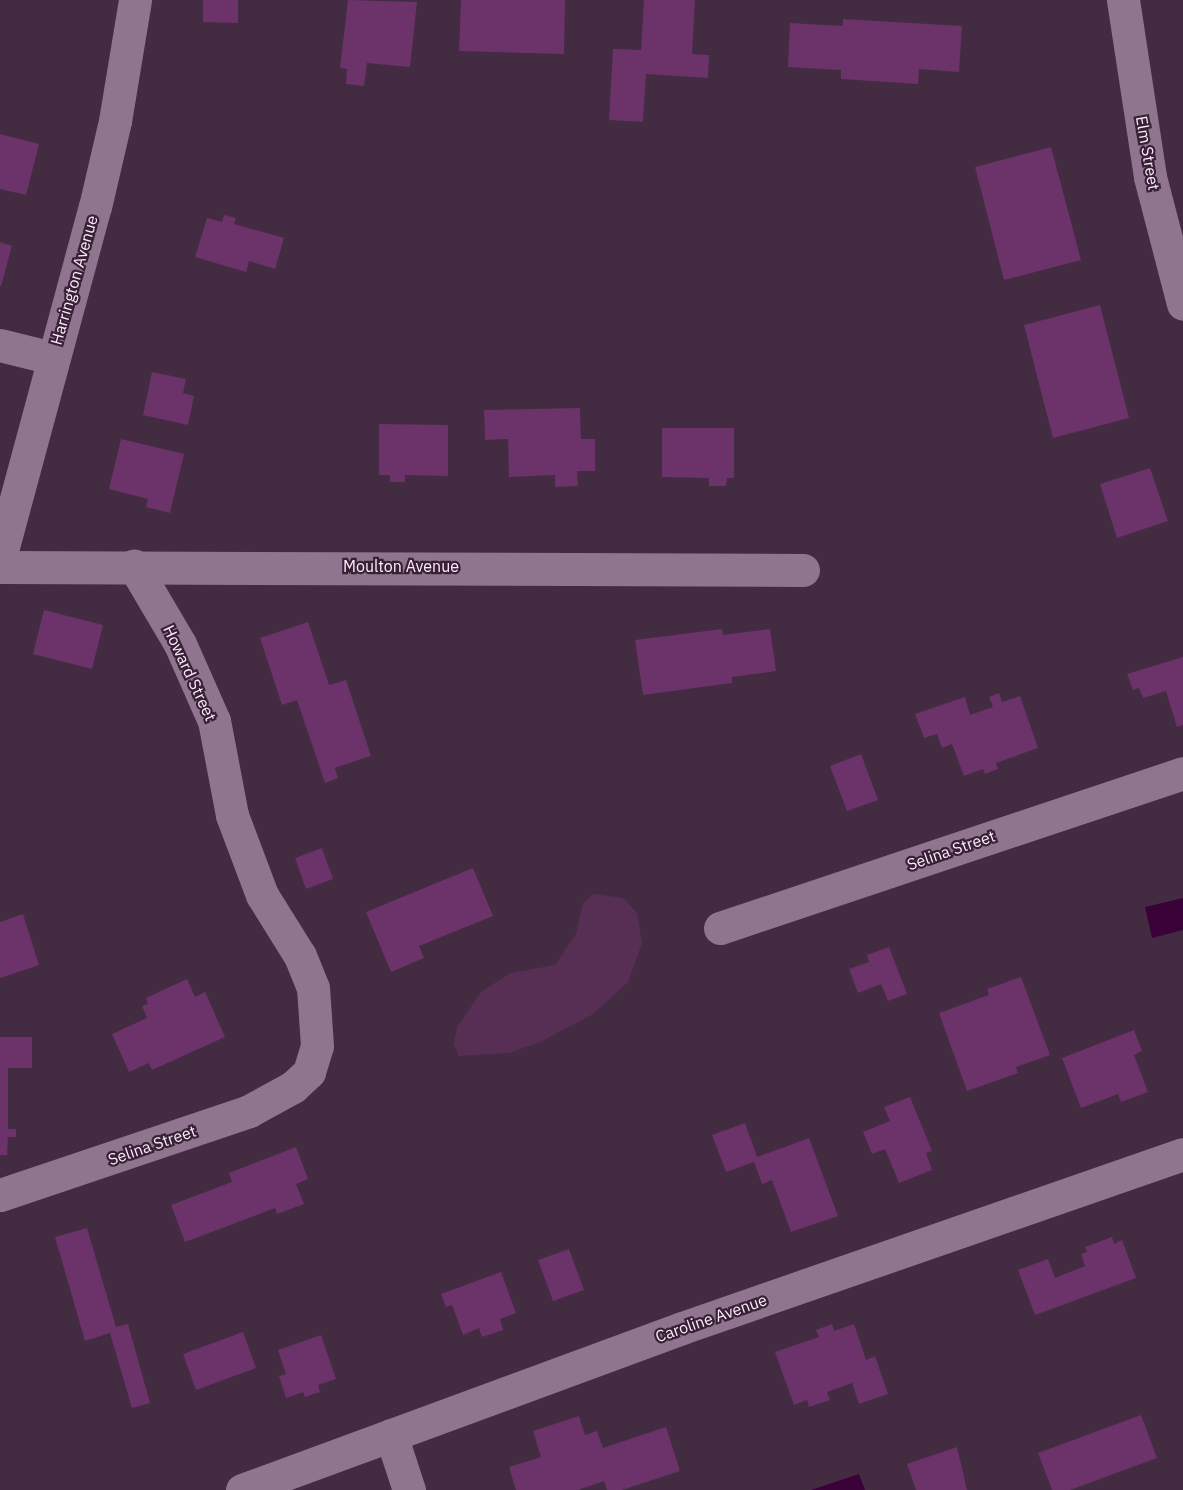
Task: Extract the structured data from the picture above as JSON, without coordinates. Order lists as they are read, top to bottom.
{
  "streets": {
    "street": [
      "Elm Street",
      "Harrington Avenue",
      "Moulton Avenue",
      "Howard Street",
      "Selina Street",
      "Caroline Avenue"
    ]
  },
  "crossings": [
    ["Moulton Avenue", "Howard Street"],
    ["Howard Street", "Selina Street"]
  ]
}
